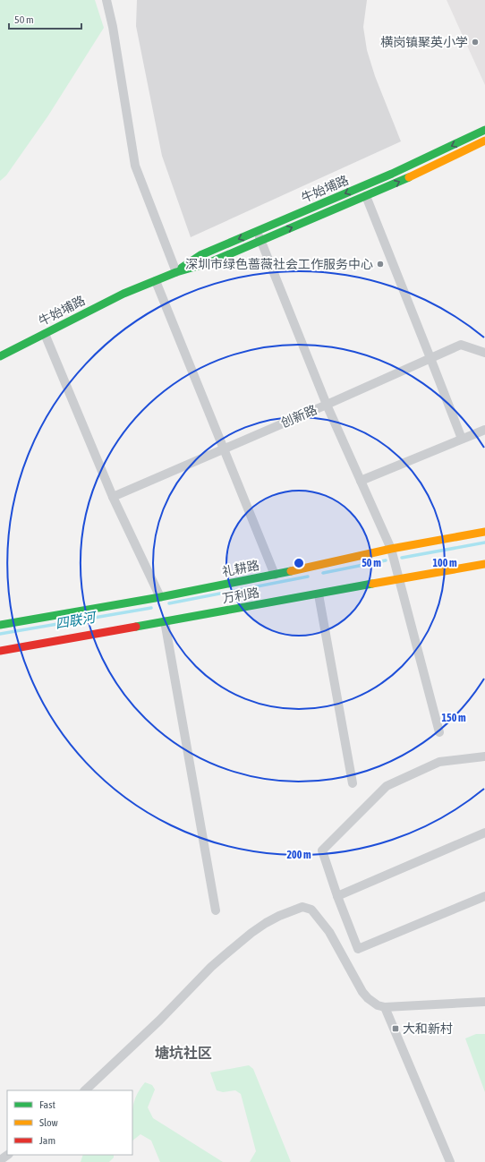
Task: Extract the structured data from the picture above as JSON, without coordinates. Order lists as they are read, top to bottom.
{
  "streets": {
    "street": [
      "牛始埔路",
      "创新路",
      "礼耕路",
      "万利路"
    ]
  },
  "districts": ["塘坑社区"],
  "water": ["四联河"],
  "places": {
    "other": ["横岗镇聚英小学", "深圳市绿色蔷薇社会工作服务中心"],
    "transit": ["大和新村"]
  },
  "legend": ["Fast", "Slow", "Jam"],
  "scale_bar": "50 m",
  "rings": [
    "50 m",
    "100 m",
    "150 m",
    "200 m"
  ]
}
